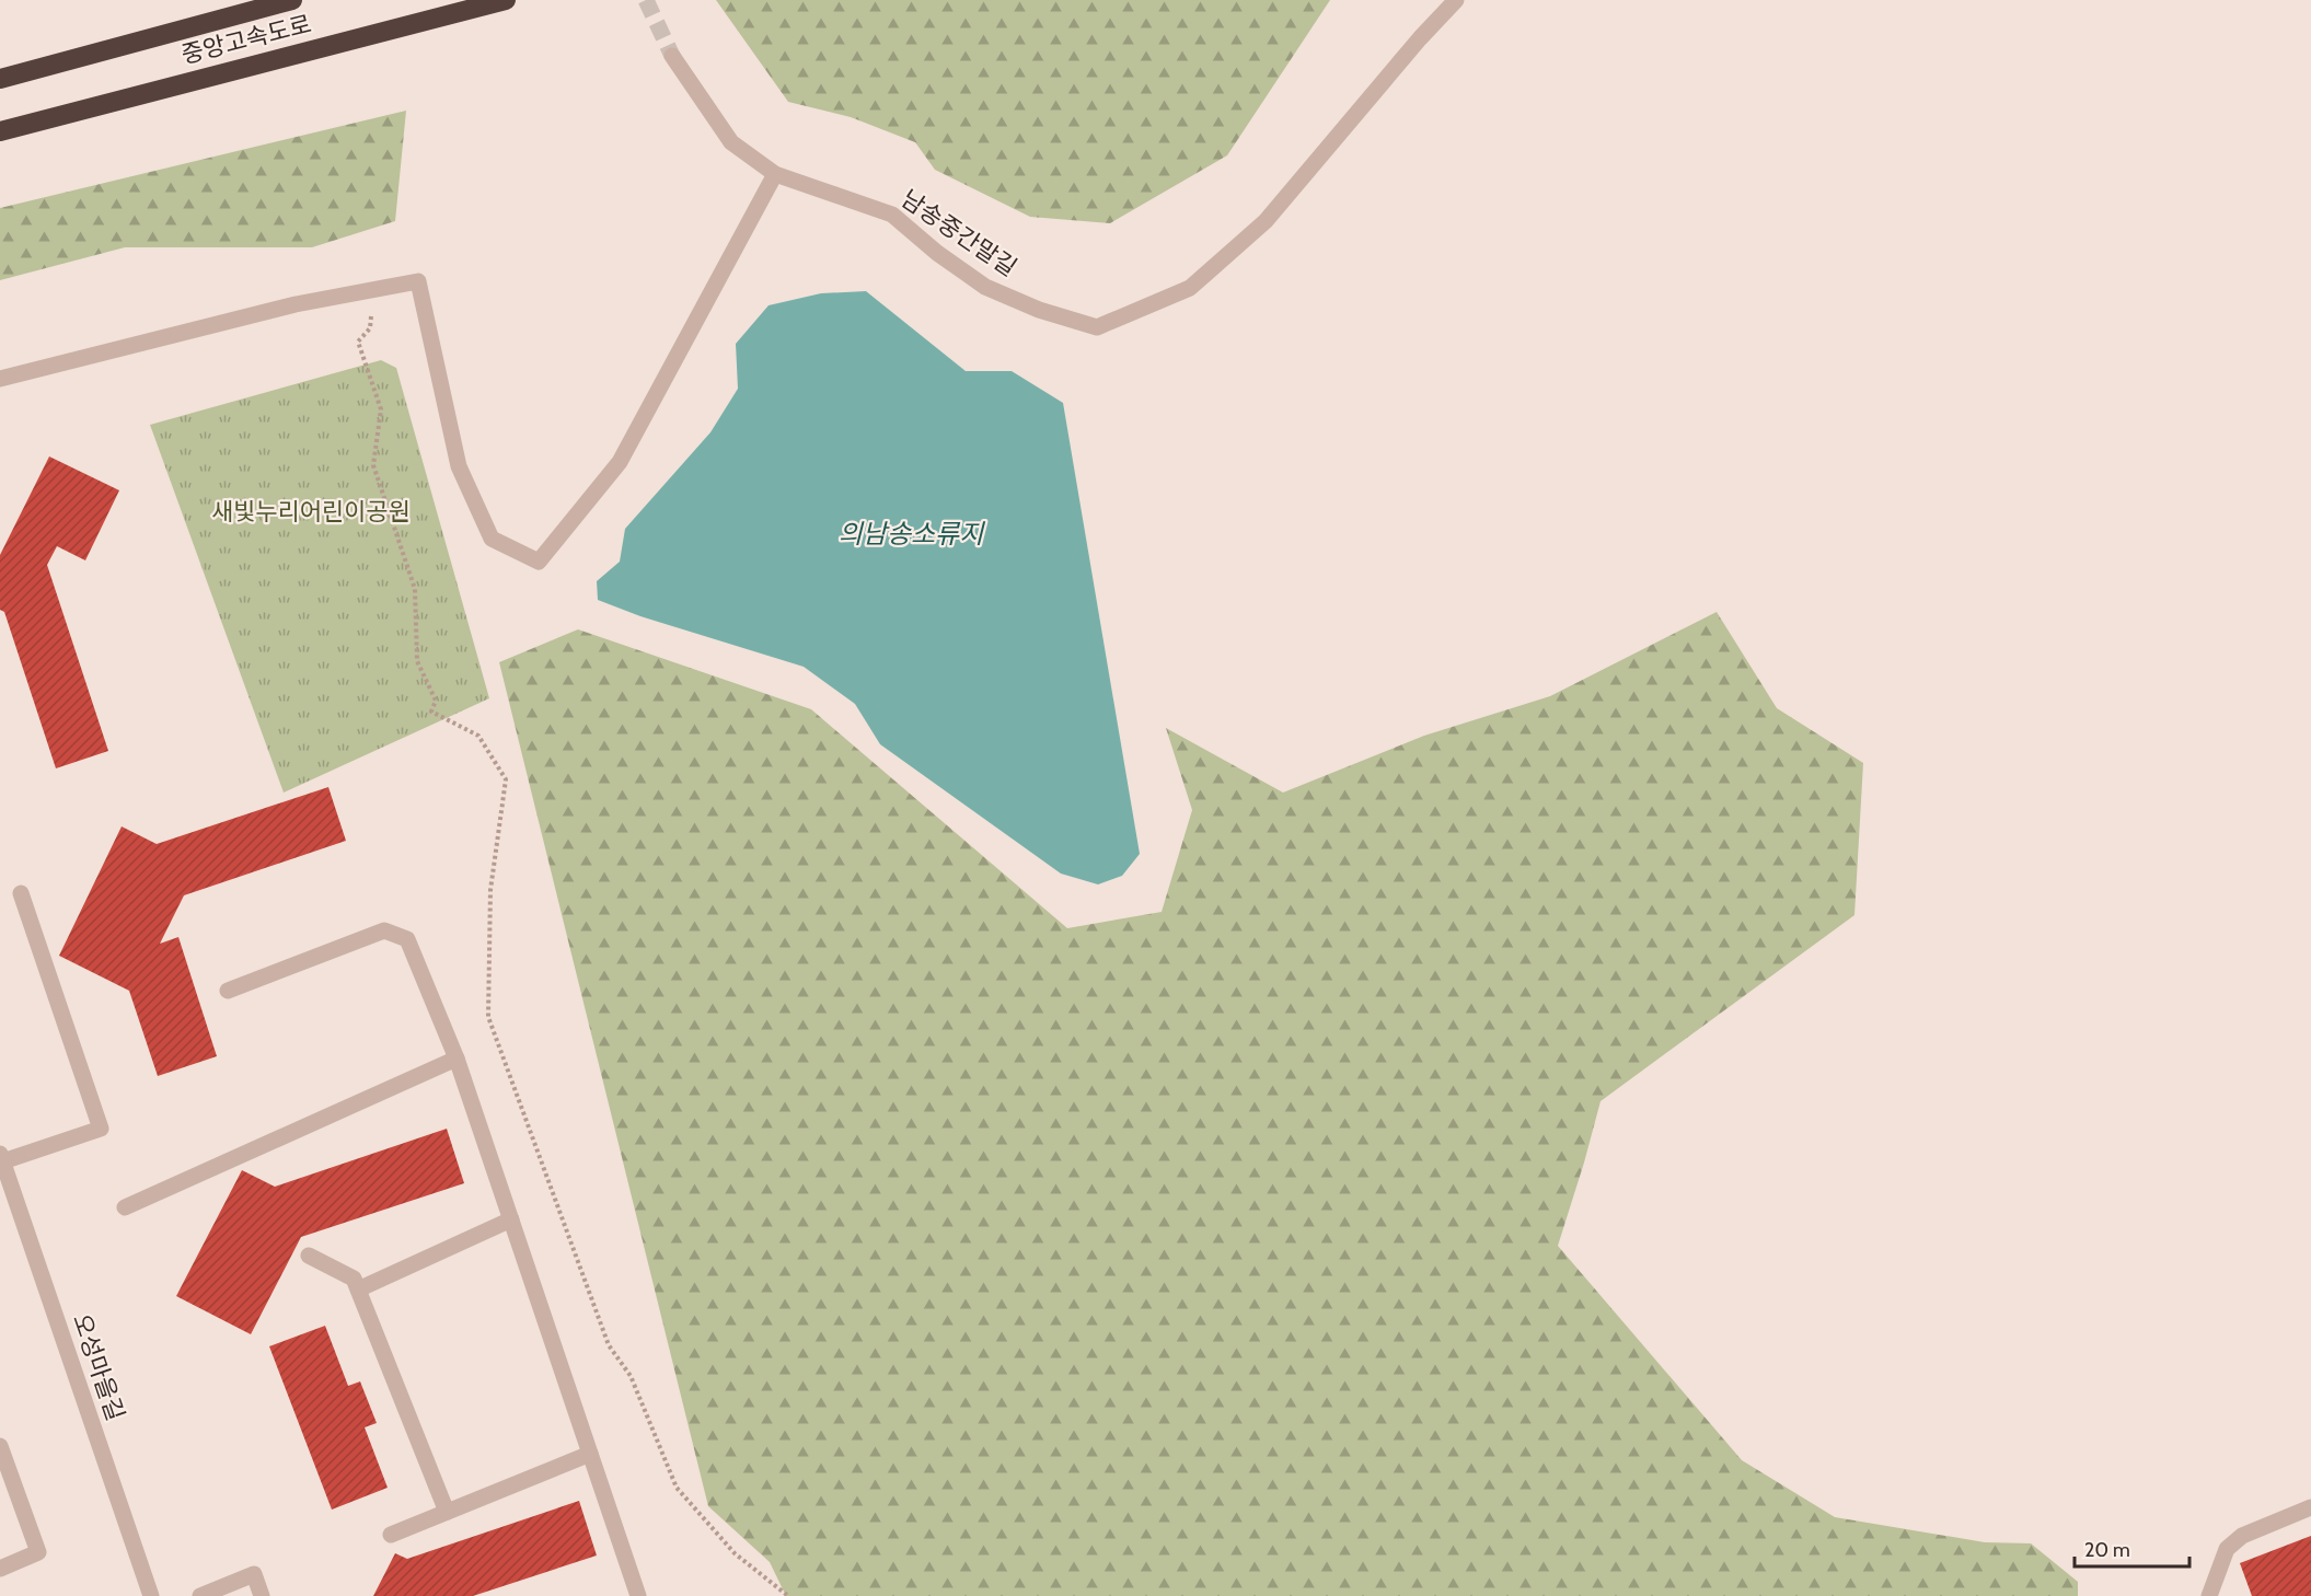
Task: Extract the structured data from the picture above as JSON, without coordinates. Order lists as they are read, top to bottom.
{
  "streets": {
    "highway": ["중앙고속도로"],
    "street": ["남송중간말길", "오성마을길"]
  },
  "water": ["의남송소류지"],
  "parks": ["새빛누리어린이공원"],
  "scale_bar": "20 m"
}
